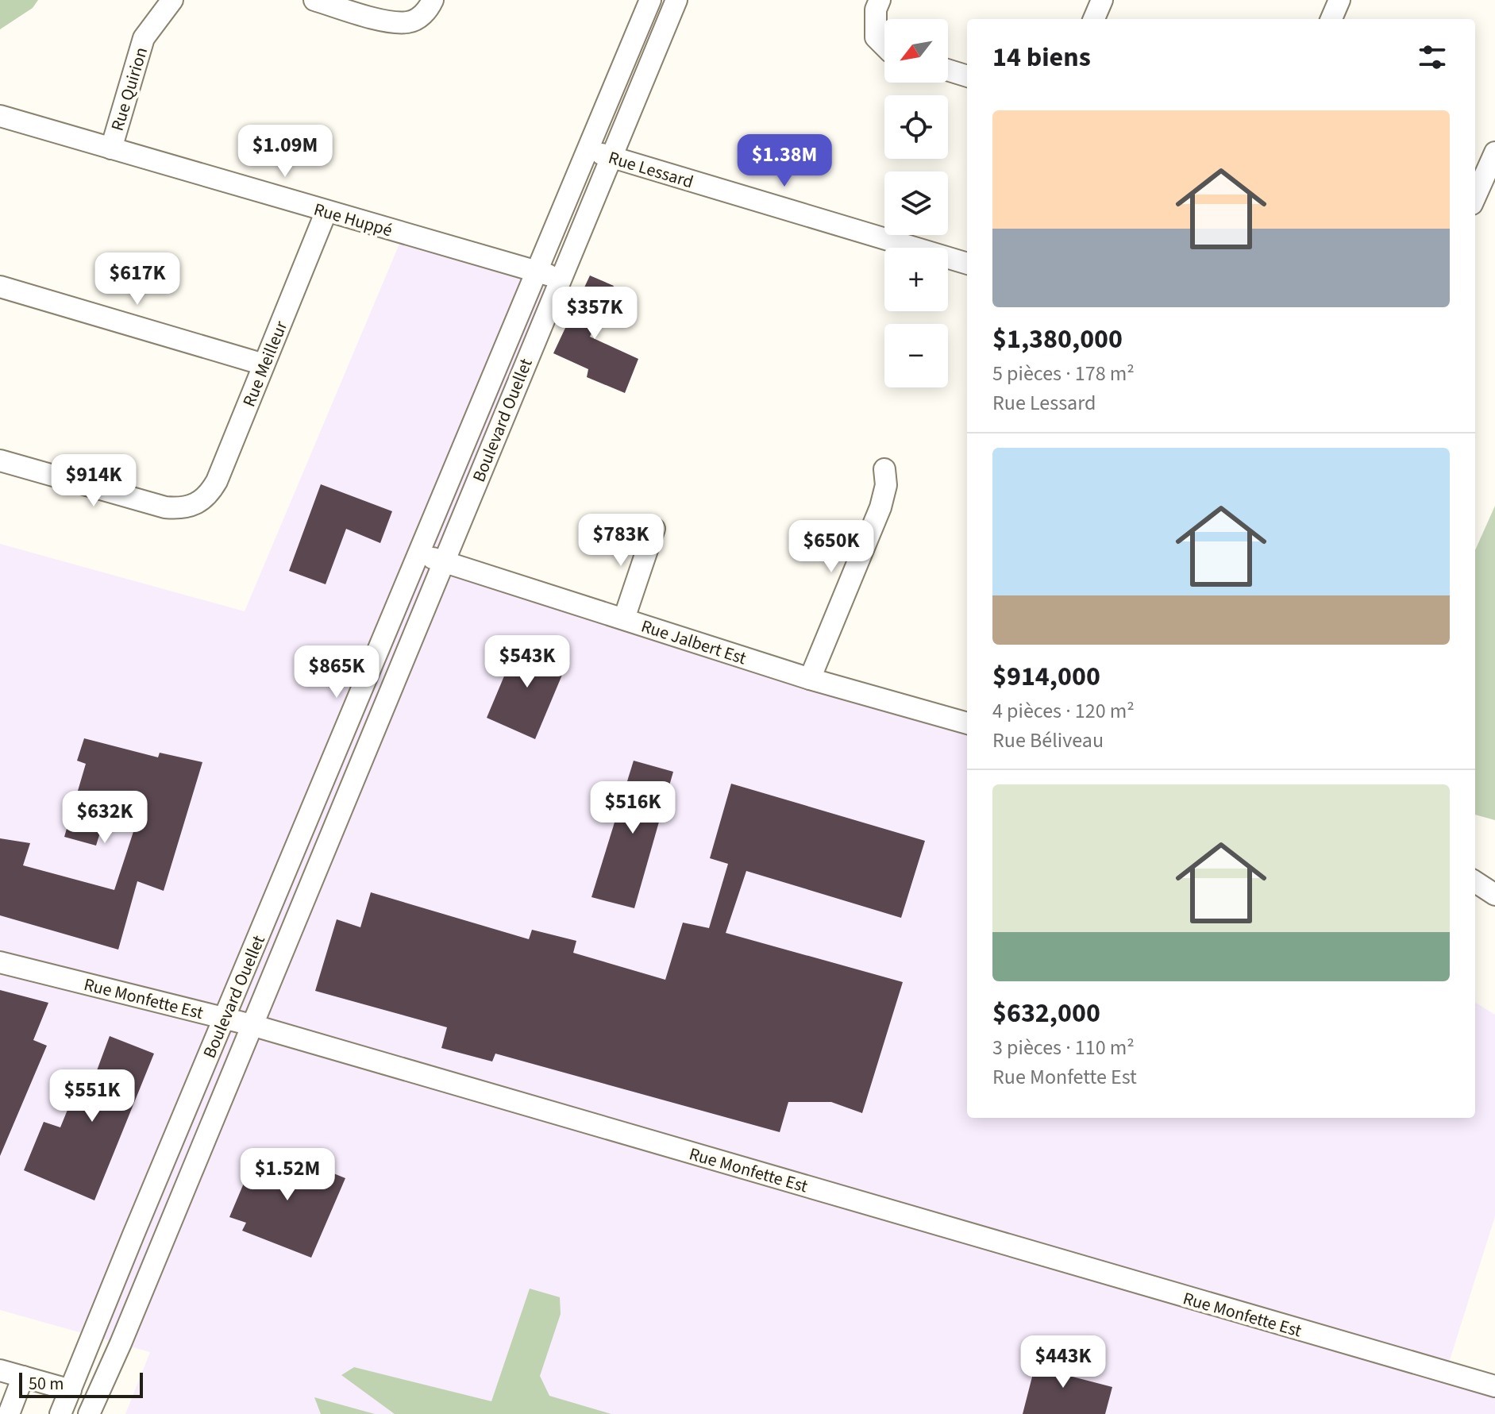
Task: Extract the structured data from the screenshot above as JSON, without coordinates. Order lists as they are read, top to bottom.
{
  "streets": {
    "street": [
      "Rue Quirion",
      "Rue Lessard",
      "Rue Huppé",
      "Rue Meilleur",
      "Boulevard Ouellet",
      "Rue Jalbert Est",
      "Rue Monfette Est"
    ]
  },
  "crossings": [
    ["Rue Quirion", "Rue Huppé"],
    ["Rue Lessard", "Boulevard Ouellet"],
    ["Rue Huppé", "Rue Meilleur"],
    ["Rue Huppé", "Boulevard Ouellet"],
    ["Boulevard Ouellet", "Rue Jalbert Est"],
    ["Boulevard Ouellet", "Rue Monfette Est"]
  ],
  "scale_bar": "50 m",
  "north": "bottom left",
  "page": {
    "map_buttons": ["+", "−"],
    "heading": "14 biens",
    "list": [
      {
        "name": "$1,380,000",
        "note": "5 pièces · 178 m² · Rue Lessard"
      },
      {
        "name": "$914,000",
        "note": "4 pièces · 120 m² · Rue Béliveau"
      },
      {
        "name": "$632,000",
        "note": "3 pièces · 110 m² · Rue Monfette Est"
      }
    ],
    "price": [
      "$1.09M",
      "$1.38M",
      "$617K",
      "$357K",
      "$914K",
      "$783K",
      "$650K",
      "$543K",
      "$865K",
      "$516K",
      "$632K",
      "$551K",
      "$1.52M",
      "$443K"
    ],
    "scale": "50 m"
  }
}
